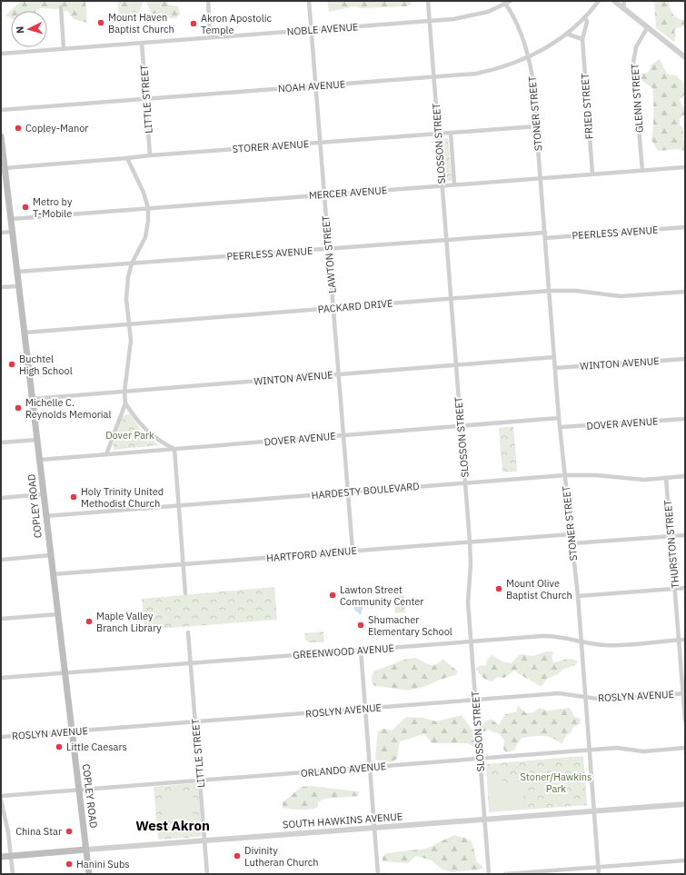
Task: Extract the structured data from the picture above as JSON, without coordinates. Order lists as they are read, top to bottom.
{
  "streets": {
    "main road": ["COPLEY ROAD", "SOUTH HAWKINS AVENUE"],
    "street": [
      "NOBLE AVENUE",
      "NOAH AVENUE",
      "GLENN STREET",
      "LITTLE STREET",
      "FRIED STREET",
      "STONER STREET",
      "SLOSSON STREET",
      "STORER AVENUE",
      "MERCER AVENUE",
      "PEERLESS AVENUE",
      "LAWTON STREET",
      "PACKARD DRIVE",
      "WINTON AVENUE",
      "DOVER AVENUE",
      "HARDESTY BOULEVARD",
      "THURSTON STREET",
      "HARTFORD AVENUE",
      "GREENWOOD AVENUE",
      "ROSLYN AVENUE",
      "ORLANDO AVENUE"
    ]
  },
  "crossings": [
    ["NOBLE AVENUE", "LITTLE STREET"],
    ["NOBLE AVENUE", "STONER STREET"],
    ["NOBLE AVENUE", "SLOSSON STREET"],
    ["NOBLE AVENUE", "LAWTON STREET"],
    ["NOAH AVENUE", "LITTLE STREET"],
    ["NOAH AVENUE", "FRIED STREET"],
    ["NOAH AVENUE", "STONER STREET"],
    ["NOAH AVENUE", "SLOSSON STREET"],
    ["NOAH AVENUE", "LAWTON STREET"],
    ["GLENN STREET", "MERCER AVENUE"],
    ["LITTLE STREET", "STORER AVENUE"],
    ["LITTLE STREET", "GREENWOOD AVENUE"],
    ["LITTLE STREET", "ROSLYN AVENUE"],
    ["LITTLE STREET", "ORLANDO AVENUE"],
    ["LITTLE STREET", "SOUTH HAWKINS AVENUE"],
    ["FRIED STREET", "MERCER AVENUE"],
    ["STONER STREET", "STORER AVENUE"],
    ["STONER STREET", "MERCER AVENUE"],
    ["STONER STREET", "PEERLESS AVENUE"],
    ["STONER STREET", "PACKARD DRIVE"],
    ["STONER STREET", "WINTON AVENUE"],
    ["STONER STREET", "DOVER AVENUE"],
    ["STONER STREET", "HARDESTY BOULEVARD"],
    ["STONER STREET", "HARTFORD AVENUE"],
    ["STONER STREET", "GREENWOOD AVENUE"],
    ["STONER STREET", "ROSLYN AVENUE"],
    ["STONER STREET", "ORLANDO AVENUE"],
    ["STONER STREET", "SOUTH HAWKINS AVENUE"],
    ["SLOSSON STREET", "STORER AVENUE"],
    ["SLOSSON STREET", "MERCER AVENUE"],
    ["SLOSSON STREET", "PEERLESS AVENUE"],
    ["SLOSSON STREET", "PACKARD DRIVE"],
    ["SLOSSON STREET", "WINTON AVENUE"],
    ["SLOSSON STREET", "DOVER AVENUE"],
    ["SLOSSON STREET", "HARDESTY BOULEVARD"],
    ["SLOSSON STREET", "HARTFORD AVENUE"],
    ["SLOSSON STREET", "GREENWOOD AVENUE"],
    ["SLOSSON STREET", "ROSLYN AVENUE"],
    ["SLOSSON STREET", "ORLANDO AVENUE"],
    ["SLOSSON STREET", "SOUTH HAWKINS AVENUE"],
    ["STORER AVENUE", "LAWTON STREET"],
    ["STORER AVENUE", "COPLEY ROAD"],
    ["MERCER AVENUE", "LAWTON STREET"],
    ["MERCER AVENUE", "COPLEY ROAD"],
    ["PEERLESS AVENUE", "LAWTON STREET"],
    ["PEERLESS AVENUE", "COPLEY ROAD"],
    ["LAWTON STREET", "PACKARD DRIVE"],
    ["LAWTON STREET", "WINTON AVENUE"],
    ["LAWTON STREET", "DOVER AVENUE"],
    ["LAWTON STREET", "HARDESTY BOULEVARD"],
    ["LAWTON STREET", "HARTFORD AVENUE"],
    ["PACKARD DRIVE", "COPLEY ROAD"],
    ["WINTON AVENUE", "COPLEY ROAD"],
    ["DOVER AVENUE", "COPLEY ROAD"],
    ["HARDESTY BOULEVARD", "COPLEY ROAD"],
    ["HARDESTY BOULEVARD", "THURSTON STREET"],
    ["COPLEY ROAD", "HARTFORD AVENUE"],
    ["COPLEY ROAD", "GREENWOOD AVENUE"],
    ["COPLEY ROAD", "ROSLYN AVENUE"],
    ["COPLEY ROAD", "ORLANDO AVENUE"],
    ["COPLEY ROAD", "SOUTH HAWKINS AVENUE"],
    ["THURSTON STREET", "GREENWOOD AVENUE"],
    ["THURSTON STREET", "ROSLYN AVENUE"]
  ],
  "districts": ["West Akron"],
  "parks": ["Dover Park", "Stoner/Hawkins Park"],
  "places": [
    "Mount Haven Baptist Church",
    "Akron Apostolic Temple",
    "Copley-Manor",
    "Metro by T-Mobile",
    "Buchtel High School",
    "Michelle C. Reynolds Memorial",
    "Holy Trinity United Methodist Church",
    "Mount Olive Baptist Church",
    "Lawton Street Community Center",
    "Maple Valley Branch Library",
    "Shumacher Elementary School",
    "Little Caesars",
    "China Star",
    "Divinity Lutheran Church",
    "Hanini Subs"
  ],
  "north": "left"
}
